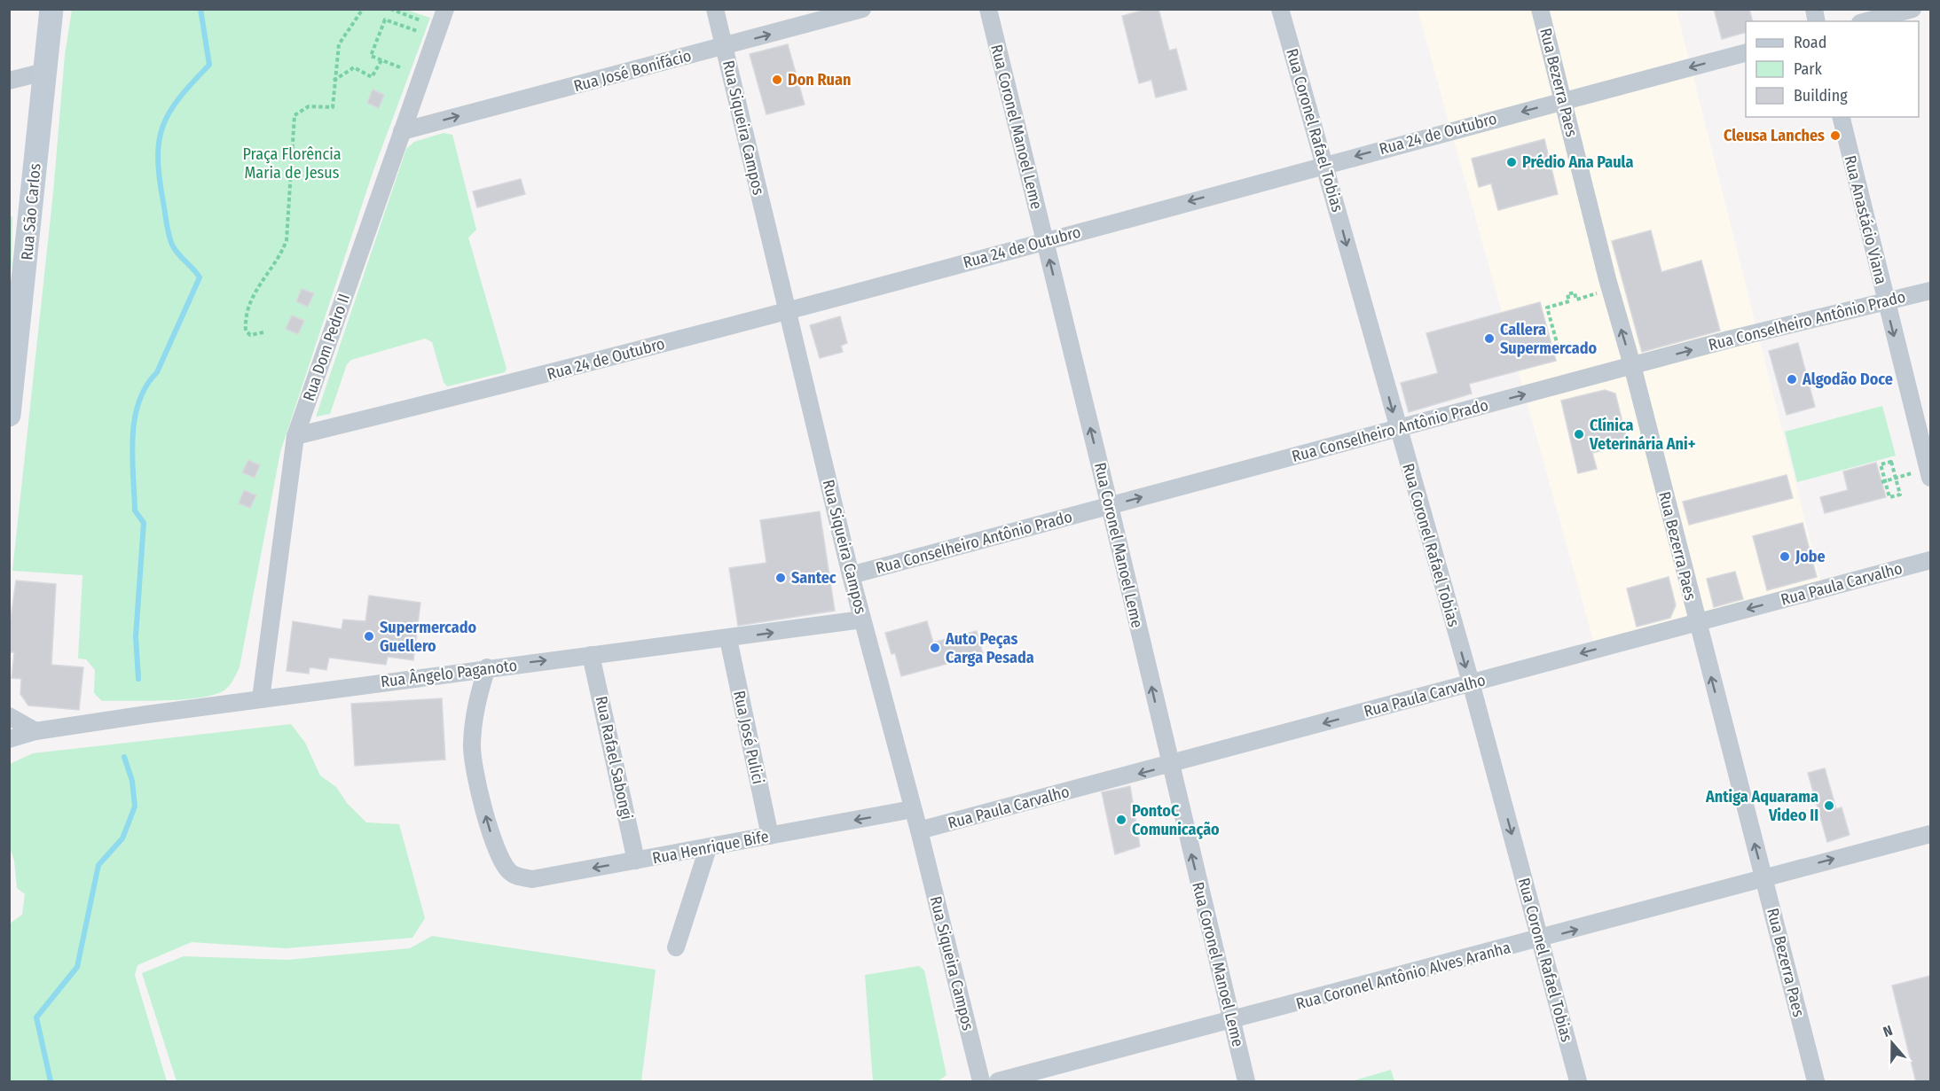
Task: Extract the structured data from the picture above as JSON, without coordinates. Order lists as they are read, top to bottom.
{
  "streets": {
    "main road": ["Rua São Carlos"],
    "street": [
      "Rua José Bonifácio",
      "Rua Bezerra Paes",
      "Rua Coronel Manoel Leme",
      "Rua Siqueira Campos",
      "Rua Coronel Rafael Tobias",
      "Rua 24 de Outubro",
      "Rua Anastácio Viana",
      "Rua Conselheiro Antônio Prado",
      "Rua Dom Pedro II",
      "Rua Paula Carvalho",
      "Rua Ângelo Paganoto",
      "Rua José Pulici",
      "Rua Rafael Sabongi",
      "Rua Henrique Bife",
      "Rua Coronel Antônio Alves Aranha"
    ]
  },
  "crossings": [
    ["Rua José Bonifácio", "Rua Siqueira Campos"],
    ["Rua José Bonifácio", "Rua Dom Pedro II"],
    ["Rua Bezerra Paes", "Rua 24 de Outubro"],
    ["Rua Bezerra Paes", "Rua Conselheiro Antônio Prado"],
    ["Rua Bezerra Paes", "Rua Paula Carvalho"],
    ["Rua Bezerra Paes", "Rua Coronel Antônio Alves Aranha"],
    ["Rua Coronel Manoel Leme", "Rua 24 de Outubro"],
    ["Rua Coronel Manoel Leme", "Rua Conselheiro Antônio Prado"],
    ["Rua Coronel Manoel Leme", "Rua Paula Carvalho"],
    ["Rua Coronel Manoel Leme", "Rua Coronel Antônio Alves Aranha"],
    ["Rua Siqueira Campos", "Rua 24 de Outubro"],
    ["Rua Siqueira Campos", "Rua Conselheiro Antônio Prado"],
    ["Rua Siqueira Campos", "Rua Paula Carvalho"],
    ["Rua Siqueira Campos", "Rua Ângelo Paganoto"],
    ["Rua Siqueira Campos", "Rua Henrique Bife"],
    ["Rua Coronel Rafael Tobias", "Rua 24 de Outubro"],
    ["Rua Coronel Rafael Tobias", "Rua Conselheiro Antônio Prado"],
    ["Rua Coronel Rafael Tobias", "Rua Paula Carvalho"],
    ["Rua Coronel Rafael Tobias", "Rua Coronel Antônio Alves Aranha"],
    ["Rua 24 de Outubro", "Rua Dom Pedro II"],
    ["Rua Anastácio Viana", "Rua Conselheiro Antônio Prado"],
    ["Rua Dom Pedro II", "Rua Ângelo Paganoto"],
    ["Rua Ângelo Paganoto", "Rua José Pulici"],
    ["Rua Ângelo Paganoto", "Rua Rafael Sabongi"],
    ["Rua Ângelo Paganoto", "Rua Henrique Bife"],
    ["Rua José Pulici", "Rua Henrique Bife"],
    ["Rua Rafael Sabongi", "Rua Henrique Bife"]
  ],
  "one_way": [
    "Rua José Bonifácio",
    "Rua Bezerra Paes",
    "Rua Coronel Manoel Leme",
    "Rua Coronel Rafael Tobias",
    "Rua 24 de Outubro",
    "Rua Anastácio Viana",
    "Rua Conselheiro Antônio Prado",
    "Rua Paula Carvalho",
    "Rua Coronel Antônio Alves Aranha"
  ],
  "parks": ["Praça Florência Maria de Jesus"],
  "places": [
    "Don Ruan",
    "Cleusa Lanches",
    "Prédio Ana Paula",
    "Callera Supermercado",
    "Algodão Doce",
    "Clínica Veterinária Ani+",
    "Jobe",
    "Santec",
    "Supermercado Guellero",
    "Auto Peças Carga Pesada",
    "Antiga Aquarama Video II",
    "PontoC Comunicação"
  ],
  "legend": ["Road", "Park", "Building"],
  "north": "top"
}
